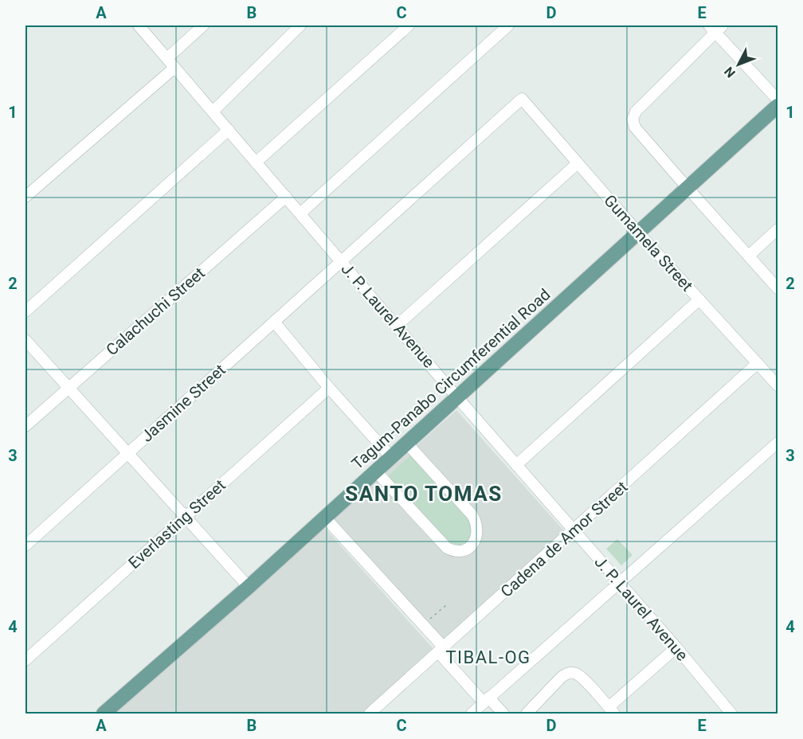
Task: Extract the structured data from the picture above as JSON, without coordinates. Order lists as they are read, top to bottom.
{
  "streets": {
    "main road": ["Tagum-Panabo Circumferential Road"],
    "street": [
      "Gumamela Street",
      "Calachuchi Street",
      "J. P. Laurel Avenue",
      "Jasmine Street",
      "Everlasting Street",
      "Cadena de Amor Street"
    ]
  },
  "crossings": [
    ["Gumamela Street", "Tagum-Panabo Circumferential Road"],
    ["Gumamela Street", "Jasmine Street"],
    ["Gumamela Street", "Cadena de Amor Street"],
    ["Calachuchi Street", "J. P. Laurel Avenue"],
    ["J. P. Laurel Avenue", "Tagum-Panabo Circumferential Road"],
    ["J. P. Laurel Avenue", "Jasmine Street"],
    ["J. P. Laurel Avenue", "Cadena de Amor Street"]
  ],
  "districts": ["SANTO TOMAS", "TIBAL-OG"],
  "north": "bottom left",
  "grid": {
    "columns": [
      "A",
      "B",
      "C",
      "D",
      "E"
    ],
    "rows": [
      "1",
      "2",
      "3",
      "4"
    ]
  }
}
